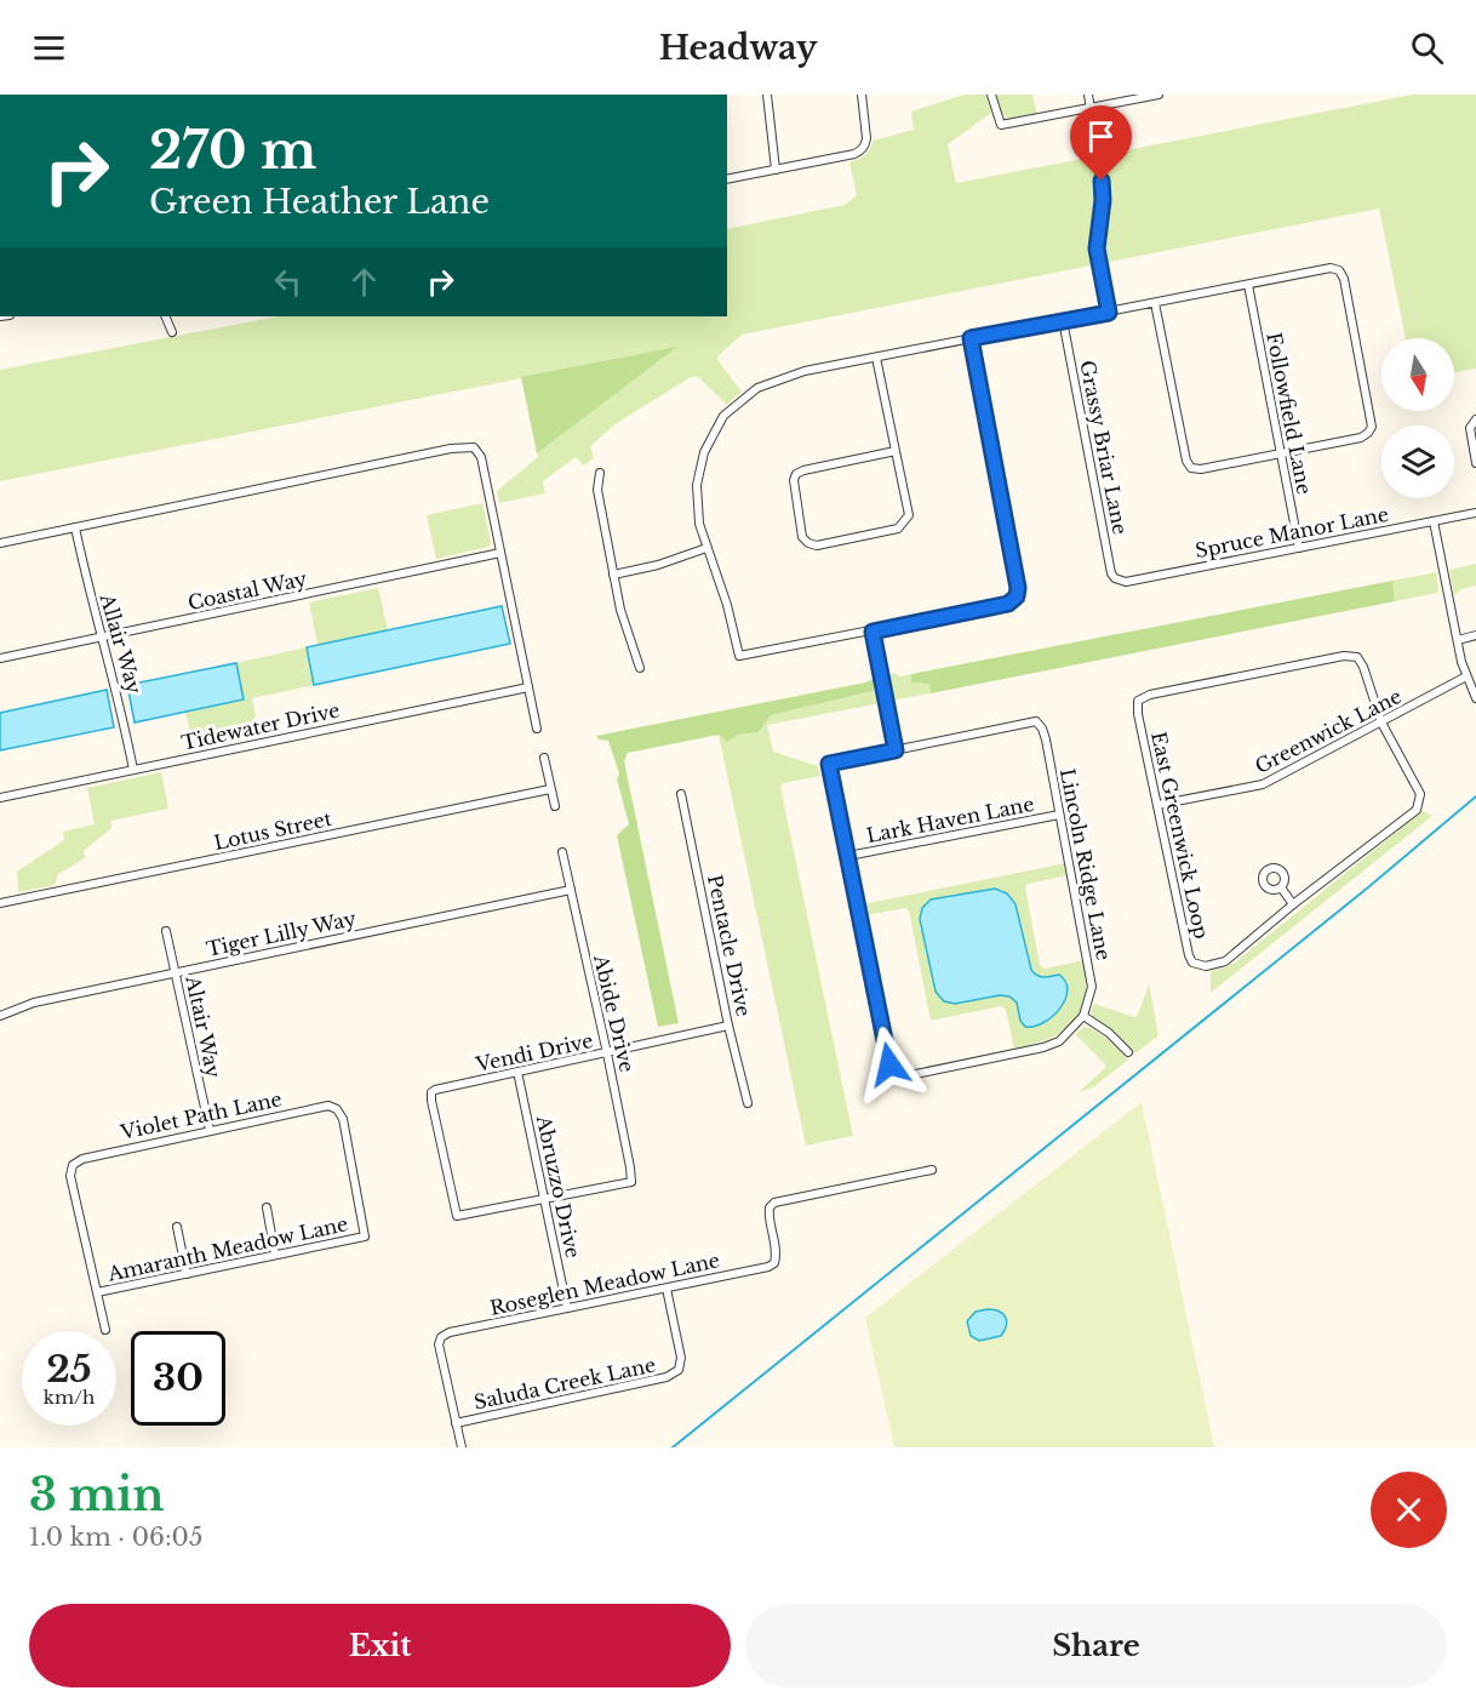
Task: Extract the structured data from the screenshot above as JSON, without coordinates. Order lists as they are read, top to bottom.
{
  "streets": {
    "street": [
      "Followfield Lane",
      "Grassy Briar Lane",
      "Spruce Manor Lane",
      "Coastal Way",
      "Allair Way",
      "Tidewater Drive",
      "Greenwick Lane",
      "Lark Haven Lane",
      "Lotus Street",
      "East Greenwick Loop",
      "Lincoln Ridge Lane",
      "Tiger Lilly Way",
      "Pentacle Drive",
      "Abide Drive",
      "Altair Way",
      "Vendi Drive",
      "Violet Path Lane",
      "Abruzzo Drive",
      "Amaranth Meadow Lane",
      "Roseglen Meadow Lane",
      "Saluda Creek Lane"
    ]
  },
  "crossings": [
    ["Followfield Lane", "Spruce Manor Lane"],
    ["Grassy Briar Lane", "Spruce Manor Lane"],
    ["Coastal Way", "Allair Way"],
    ["Allair Way", "Tidewater Drive"],
    ["Greenwick Lane", "East Greenwick Loop"],
    ["Lark Haven Lane", "Lincoln Ridge Lane"],
    ["Tiger Lilly Way", "Abide Drive"],
    ["Tiger Lilly Way", "Altair Way"],
    ["Pentacle Drive", "Vendi Drive"],
    ["Abide Drive", "Vendi Drive"],
    ["Abide Drive", "Abruzzo Drive"],
    ["Altair Way", "Violet Path Lane"],
    ["Vendi Drive", "Abruzzo Drive"],
    ["Violet Path Lane", "Amaranth Meadow Lane"],
    ["Abruzzo Drive", "Roseglen Meadow Lane"],
    ["Roseglen Meadow Lane", "Saluda Creek Lane"]
  ],
  "north": "bottom",
  "page": {
    "header": "Headway",
    "turn": ["270 m", "Green Heather Lane"],
    "speed": "25 km/h",
    "limit": "30",
    "heading": ["3 min", "1.0 km · 06:05"],
    "buttons": ["Exit", "Share"]
  }
}
